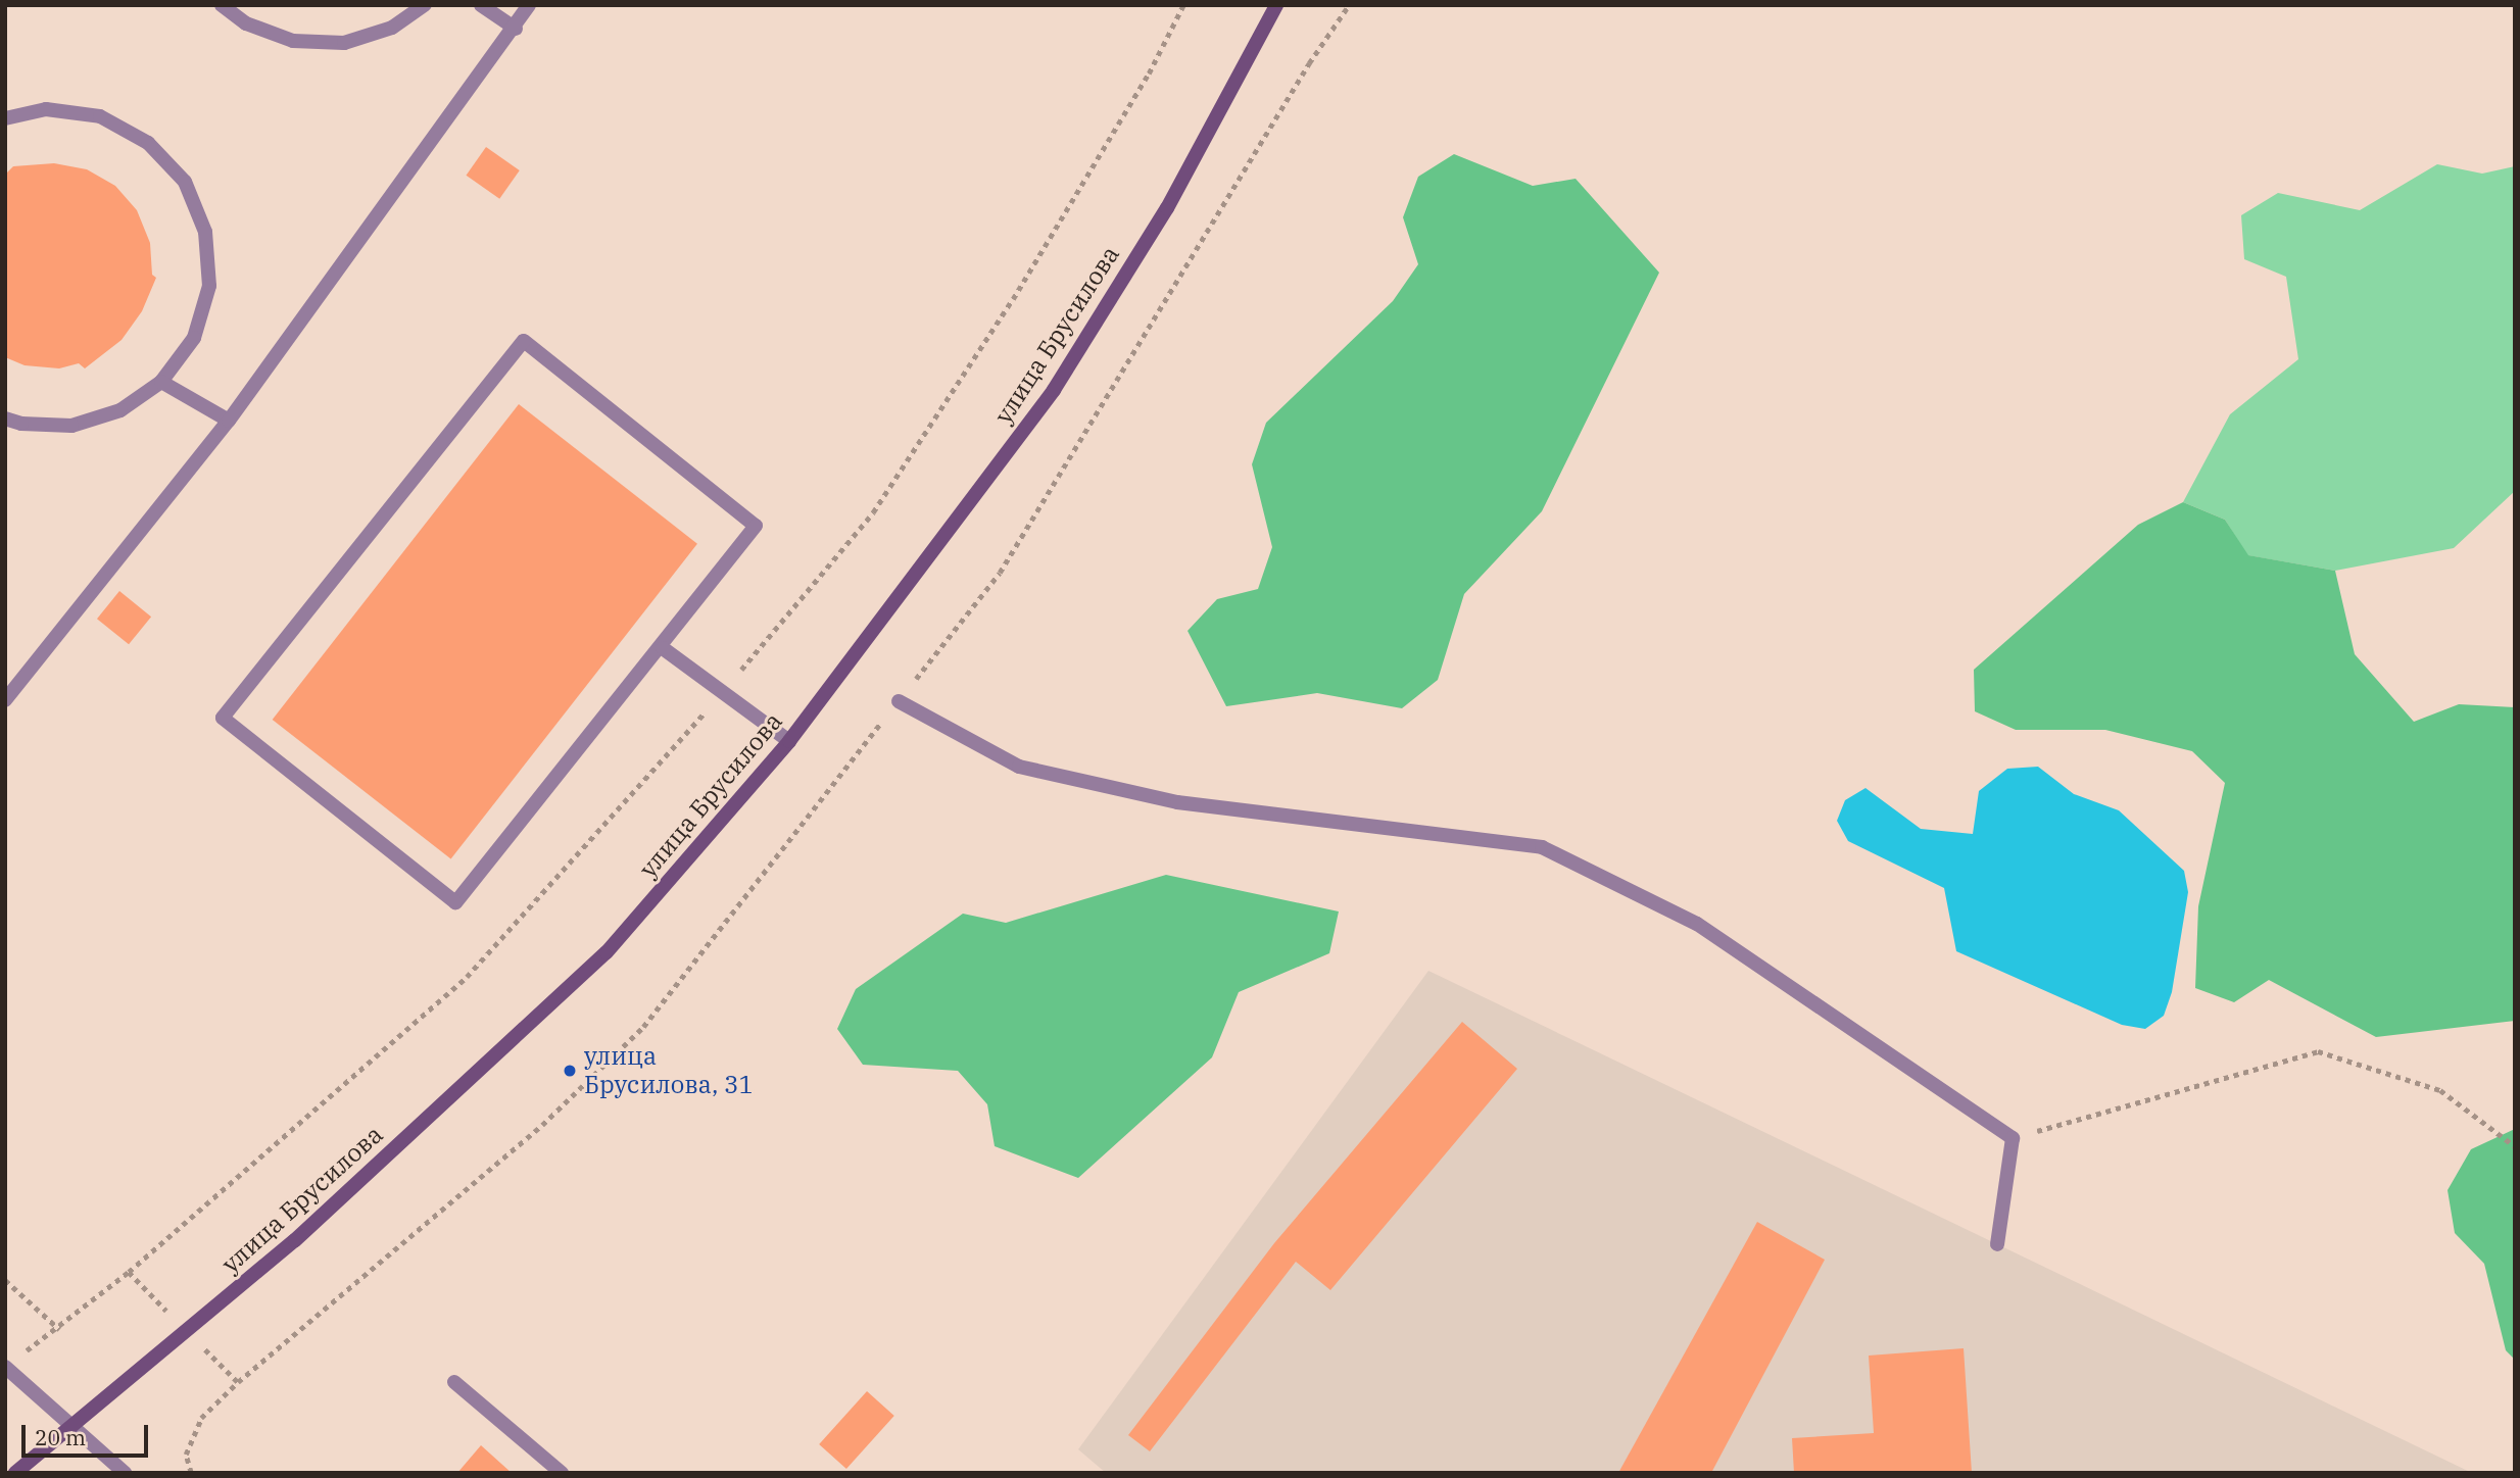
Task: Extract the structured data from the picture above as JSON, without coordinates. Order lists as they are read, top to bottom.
{
  "streets": {
    "street": ["улица Брусилова"]
  },
  "places": ["улица Брусилова, 31"],
  "scale_bar": "20 m"
}
